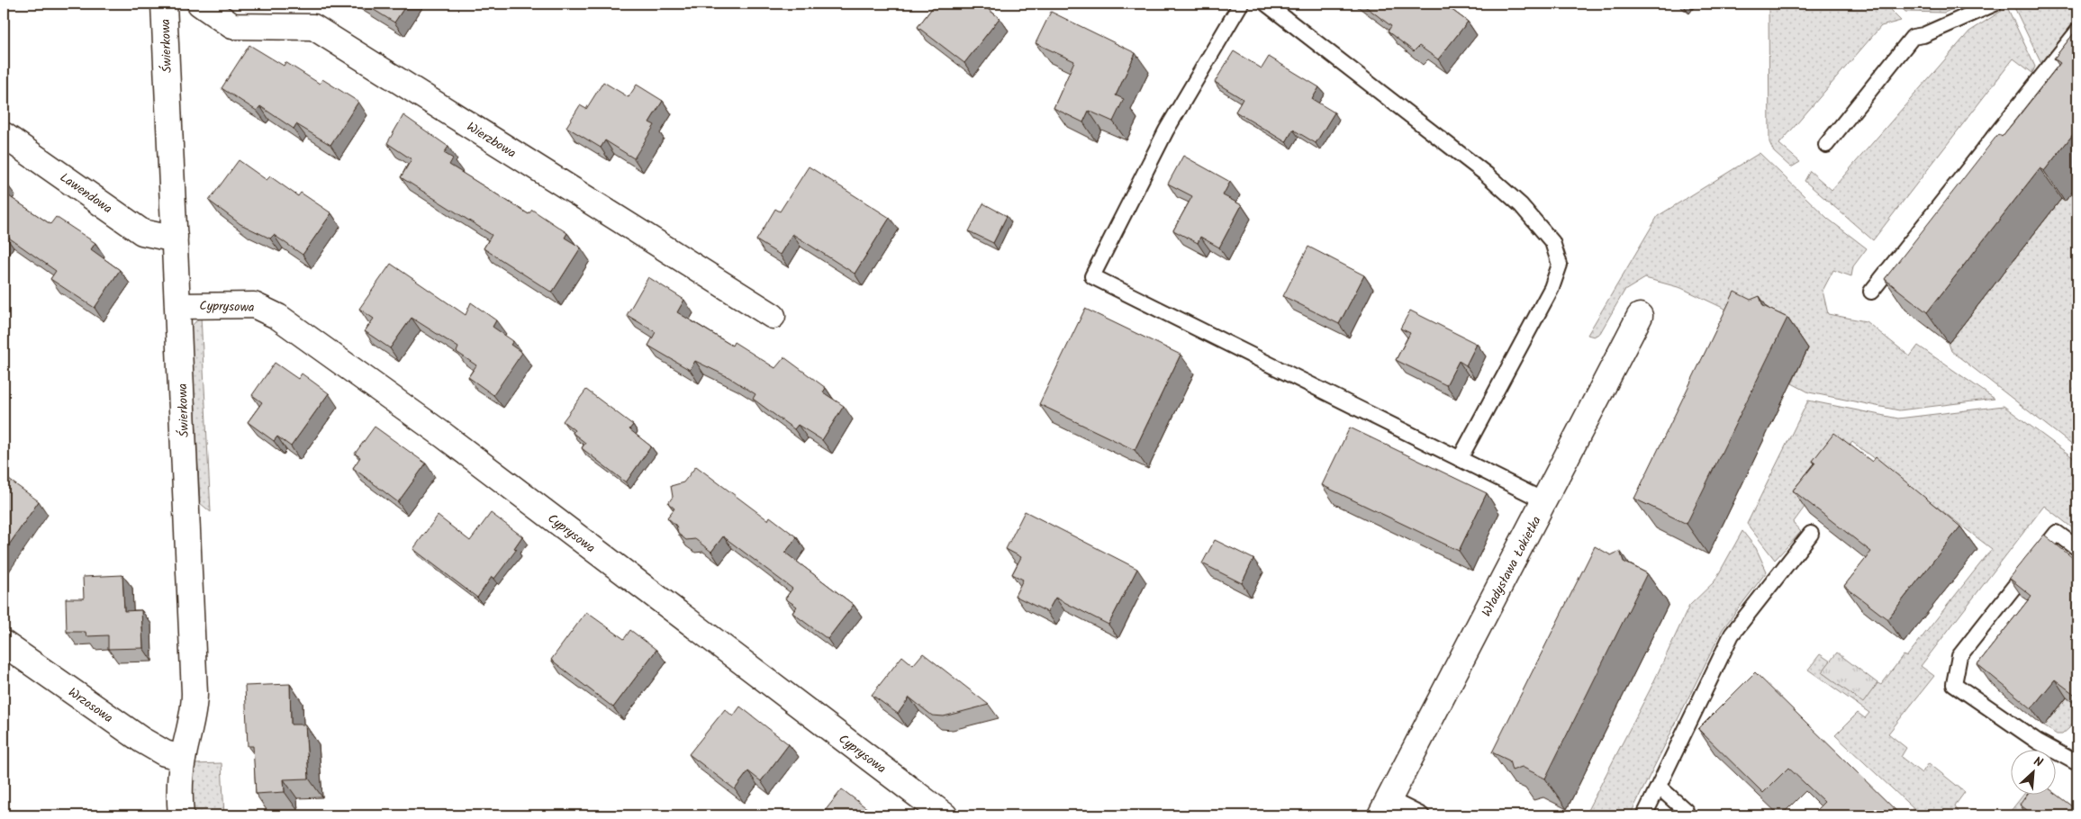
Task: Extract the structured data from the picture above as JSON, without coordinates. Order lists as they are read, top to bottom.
{
  "streets": {
    "street": [
      "Świerkowa",
      "Wierzbowa",
      "Lawendowa",
      "Cyprysowa",
      "Władysława Łokietka",
      "Wrzosowa"
    ]
  },
  "crossings": [
    ["Świerkowa", "Lawendowa"],
    ["Świerkowa", "Cyprysowa"],
    ["Świerkowa", "Wrzosowa"]
  ],
  "north": "top right"
}
